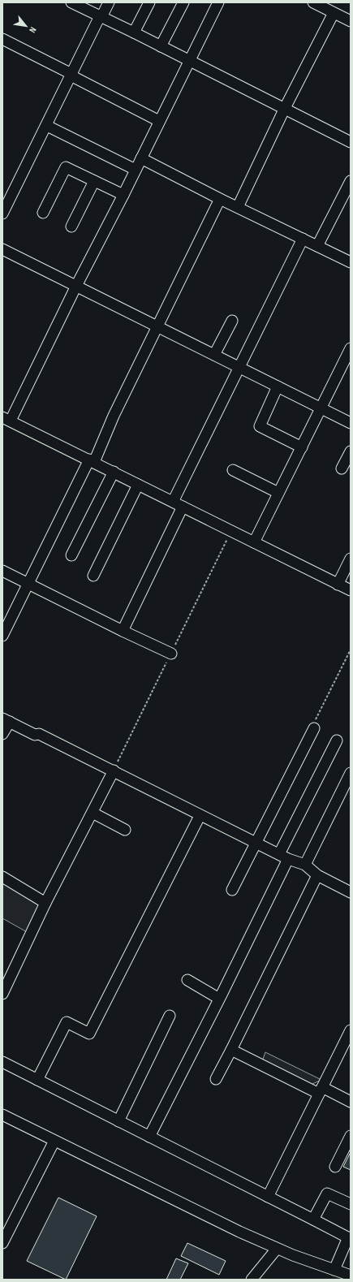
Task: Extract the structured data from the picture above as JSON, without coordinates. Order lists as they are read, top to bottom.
{
  "north": "bottom right"
}
